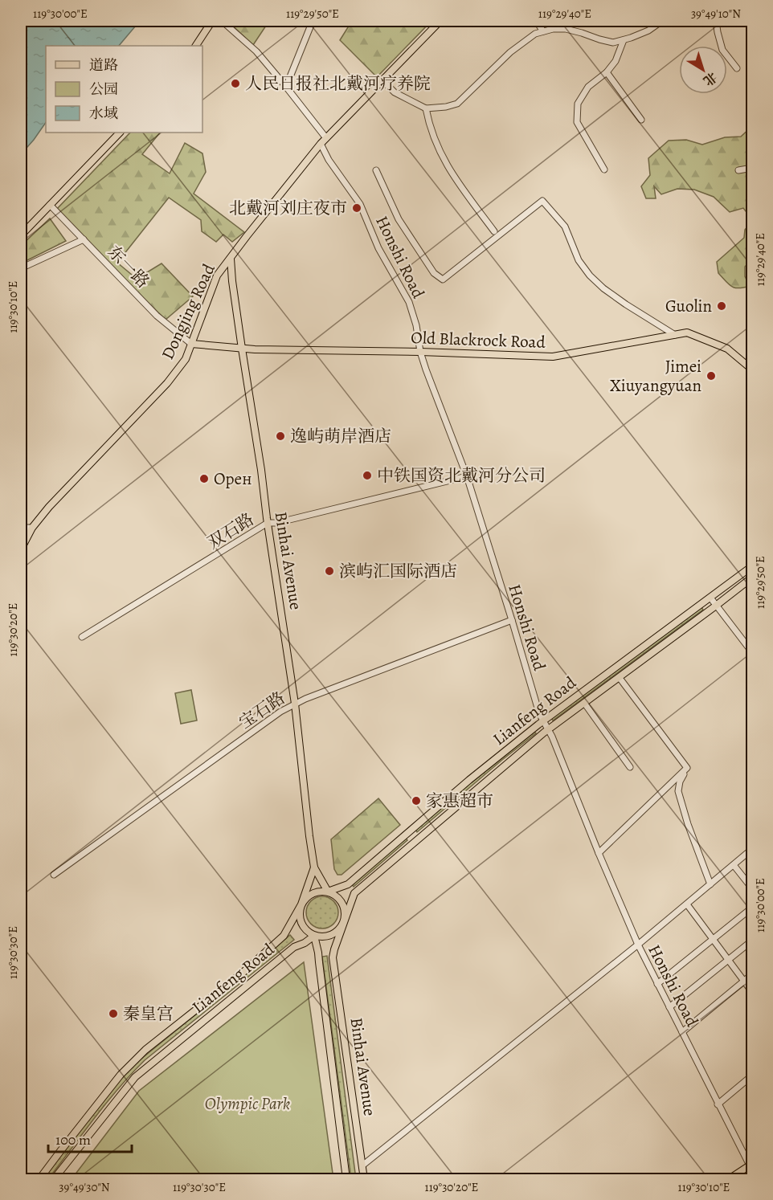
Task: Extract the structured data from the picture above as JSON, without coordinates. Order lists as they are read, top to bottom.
{
  "streets": {
    "main road": [
      "Dongjing Road",
      "Old Blackrock Road",
      "Binhai Avenue",
      "Lianfeng Road"
    ],
    "street": [
      "Honshi Road",
      "东一路",
      "双石路",
      "宝石路"
    ]
  },
  "crossings": [
    ["Honshi Road", "Dongjing Road"],
    ["Honshi Road", "Old Blackrock Road"],
    ["Honshi Road", "双石路"],
    ["Honshi Road", "宝石路"],
    ["Honshi Road", "Lianfeng Road"],
    ["东一路", "Dongjing Road"],
    ["东一路", "Old Blackrock Road"],
    ["Dongjing Road", "Old Blackrock Road"],
    ["Dongjing Road", "Binhai Avenue"],
    ["Old Blackrock Road", "Binhai Avenue"],
    ["双石路", "Binhai Avenue"],
    ["Binhai Avenue", "宝石路"],
    ["Binhai Avenue", "Lianfeng Road"]
  ],
  "parks": ["Olympic Park"],
  "places": [
    "人民日报社北戴河疗养院",
    "北戴河刘庄夜市",
    "Guolin",
    "Jimei Xiuyangyuan",
    "逸屿萌岸酒店",
    "中铁国资北戴河分公司",
    "Oрен",
    "滨屿汇国际酒店",
    "家惠超市",
    "秦皇宫"
  ],
  "legend": ["道路", "公园", "水域"],
  "scale_bar": "100 m",
  "north": "bottom right",
  "coordinates": [
    "119°30'00\"E",
    "119°29'50\"E",
    "119°29'40\"E",
    "39°49'10\"N",
    "119°30'10\"E",
    "119°30'20\"E",
    "119°30'30\"E",
    "39°49'30\"N"
  ]
}
